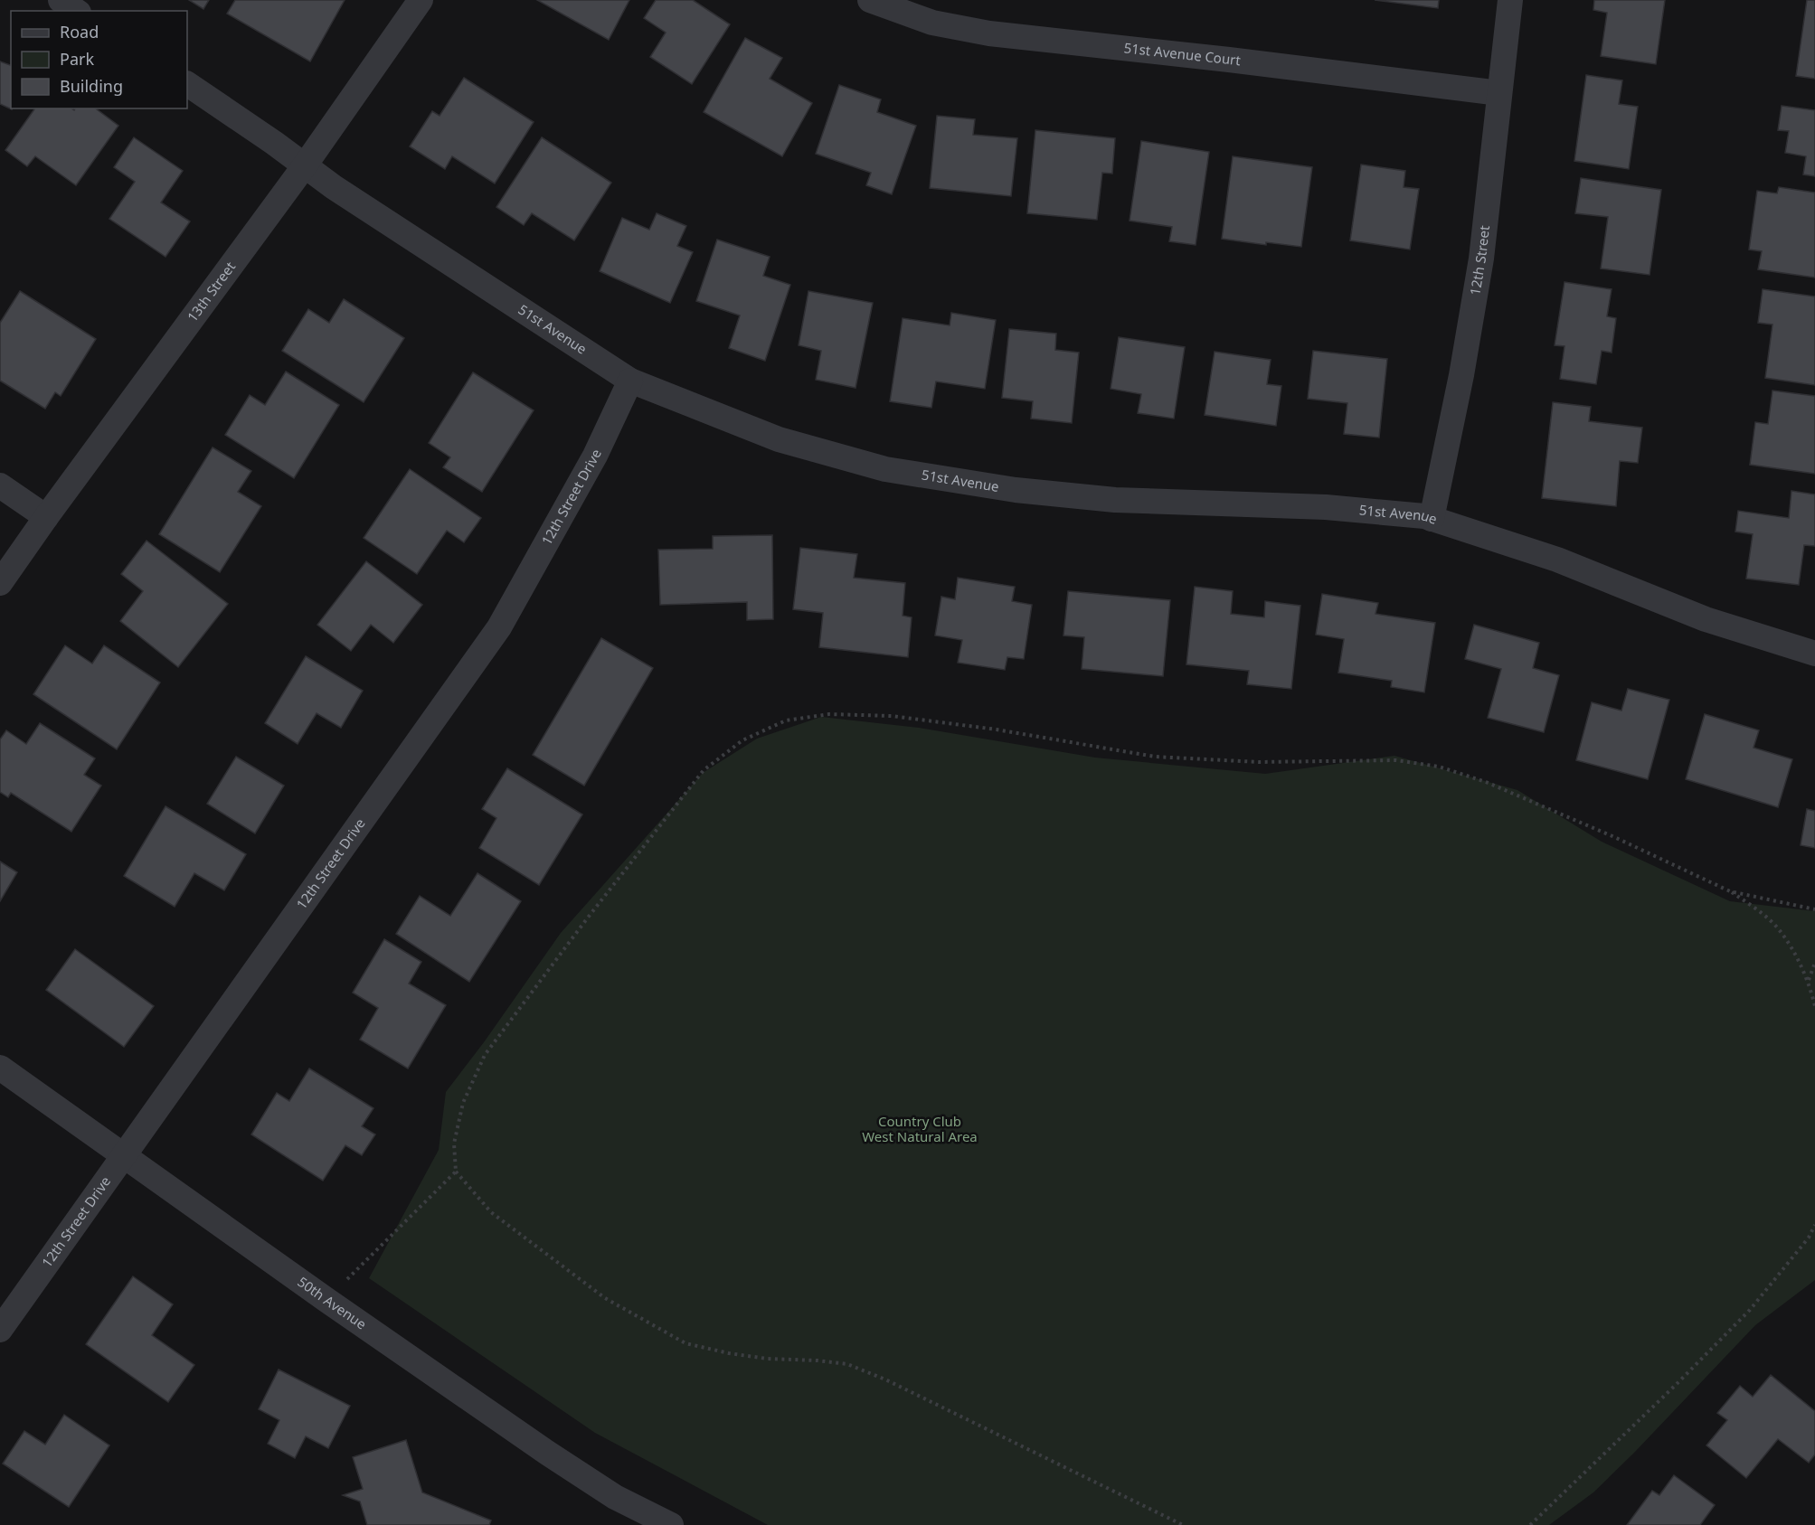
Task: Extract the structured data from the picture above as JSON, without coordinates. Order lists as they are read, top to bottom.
{
  "streets": {
    "street": [
      "51st Avenue Court",
      "12th Street",
      "13th Street",
      "51st Avenue",
      "12th Street Drive",
      "50th Avenue"
    ]
  },
  "crossings": [
    ["51st Avenue Court", "12th Street"],
    ["12th Street", "51st Avenue"],
    ["13th Street", "51st Avenue"],
    ["51st Avenue", "12th Street Drive"],
    ["12th Street Drive", "50th Avenue"]
  ],
  "parks": ["Country Club West Natural Area"],
  "legend": ["Road", "Park", "Building"]
}
